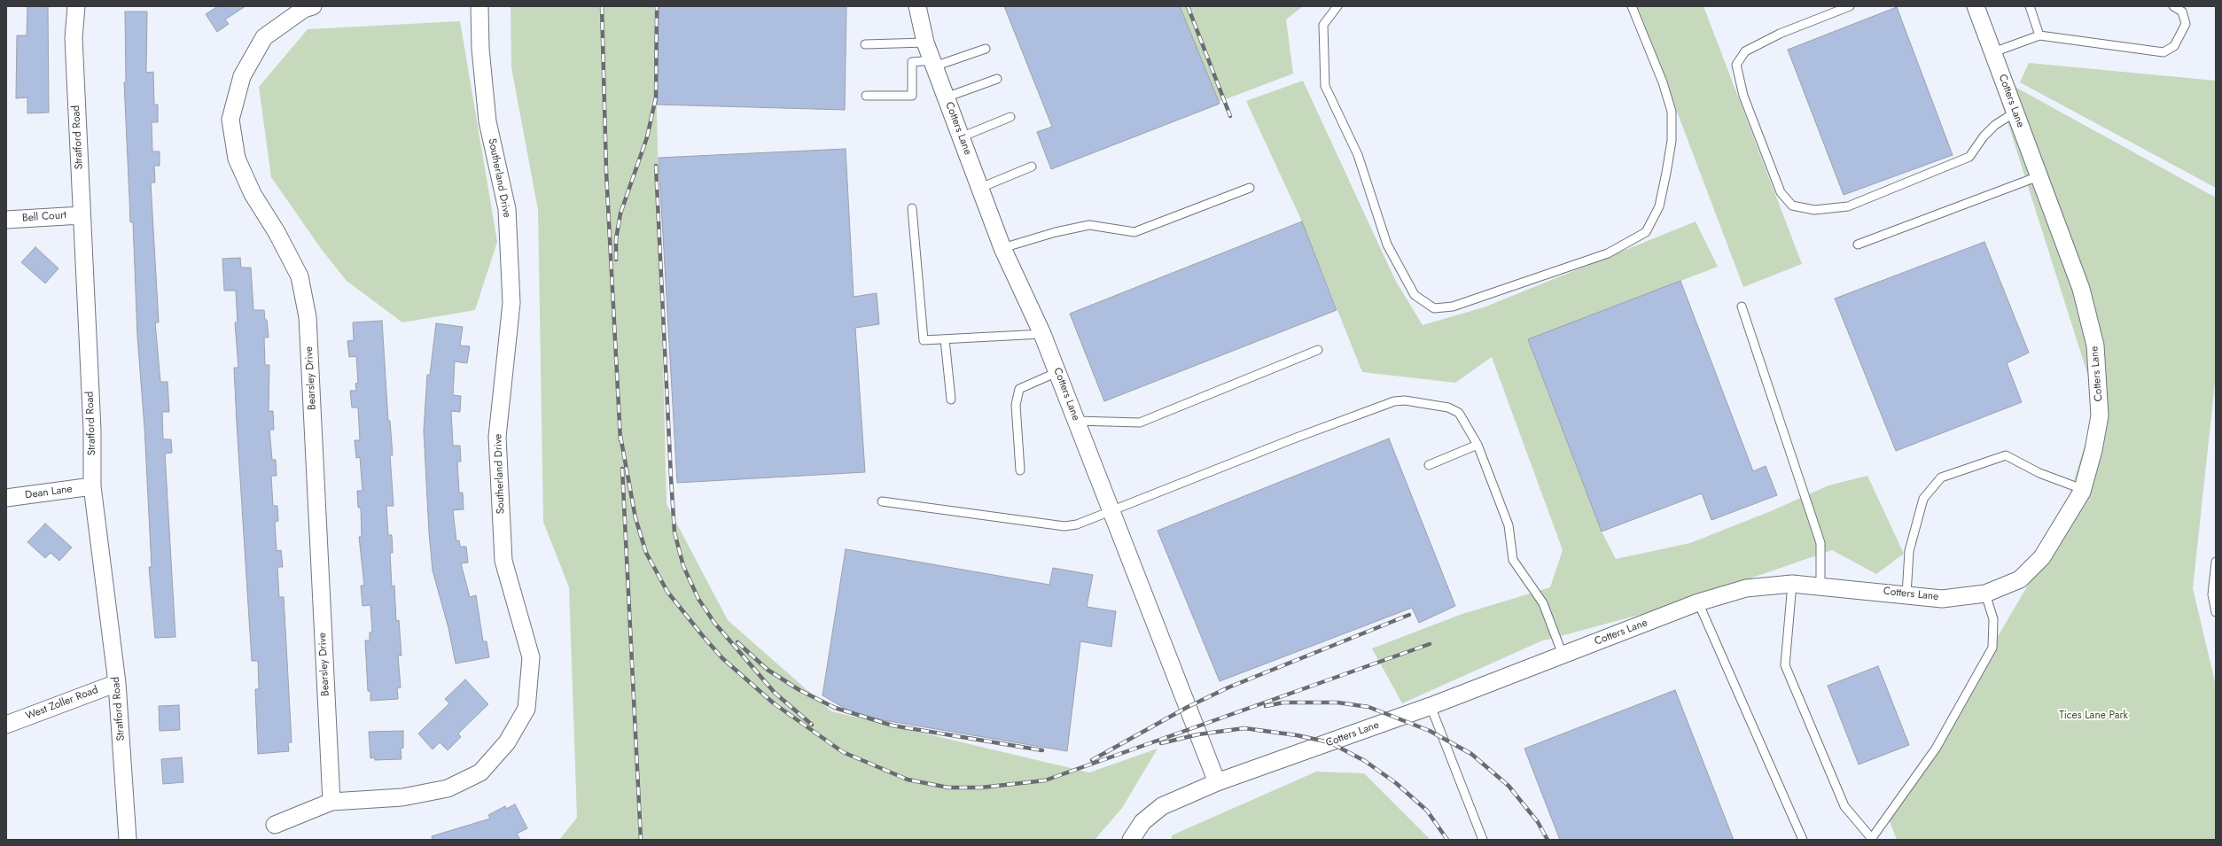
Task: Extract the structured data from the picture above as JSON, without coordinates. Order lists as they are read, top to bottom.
{
  "streets": {
    "street": [
      "Cotters Lane",
      "Stratford Road",
      "Southerland Drive",
      "Bell Court",
      "Bearsley Drive",
      "Dean Lane",
      "West Zoller Road"
    ]
  },
  "crossings": [
    ["Stratford Road", "Bell Court"],
    ["Stratford Road", "Dean Lane"],
    ["Stratford Road", "West Zoller Road"],
    ["Southerland Drive", "Bearsley Drive"]
  ],
  "parks": ["Tices Lane Park"]
}
